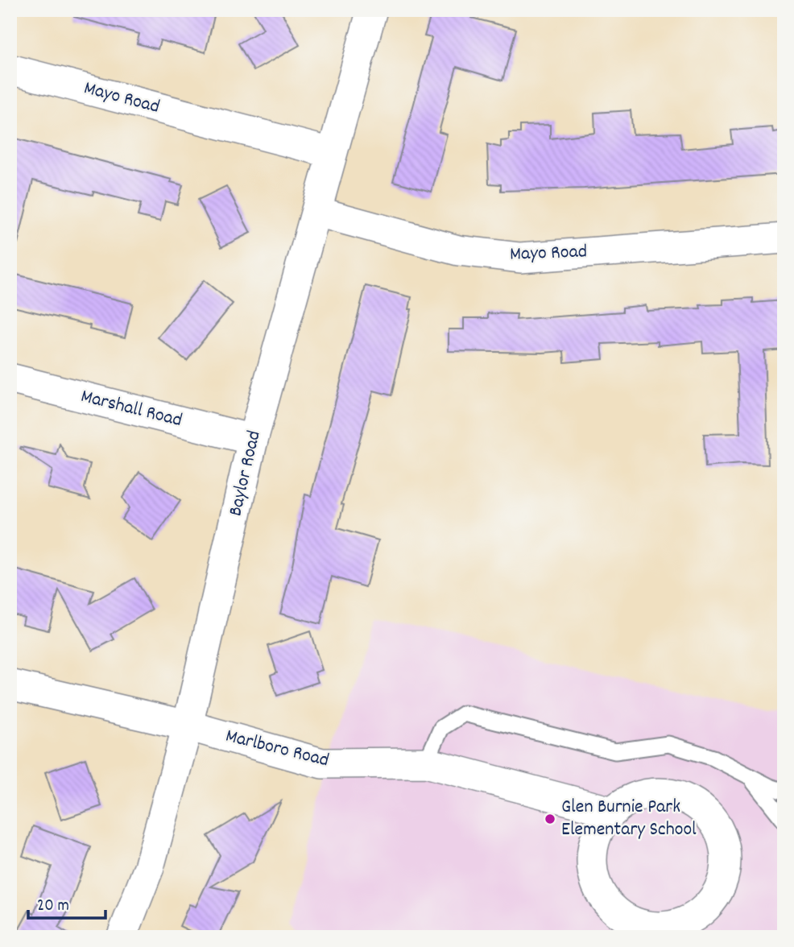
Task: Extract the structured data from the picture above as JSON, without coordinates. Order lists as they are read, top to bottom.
{
  "streets": {
    "street": [
      "Mayo Road",
      "Marshall Road",
      "Baylor Road",
      "Marlboro Road"
    ]
  },
  "crossings": [
    ["Mayo Road", "Baylor Road"],
    ["Marshall Road", "Baylor Road"],
    ["Baylor Road", "Marlboro Road"]
  ],
  "places": ["Glen Burnie Park Elementary School"],
  "scale_bar": "20 m"
}
